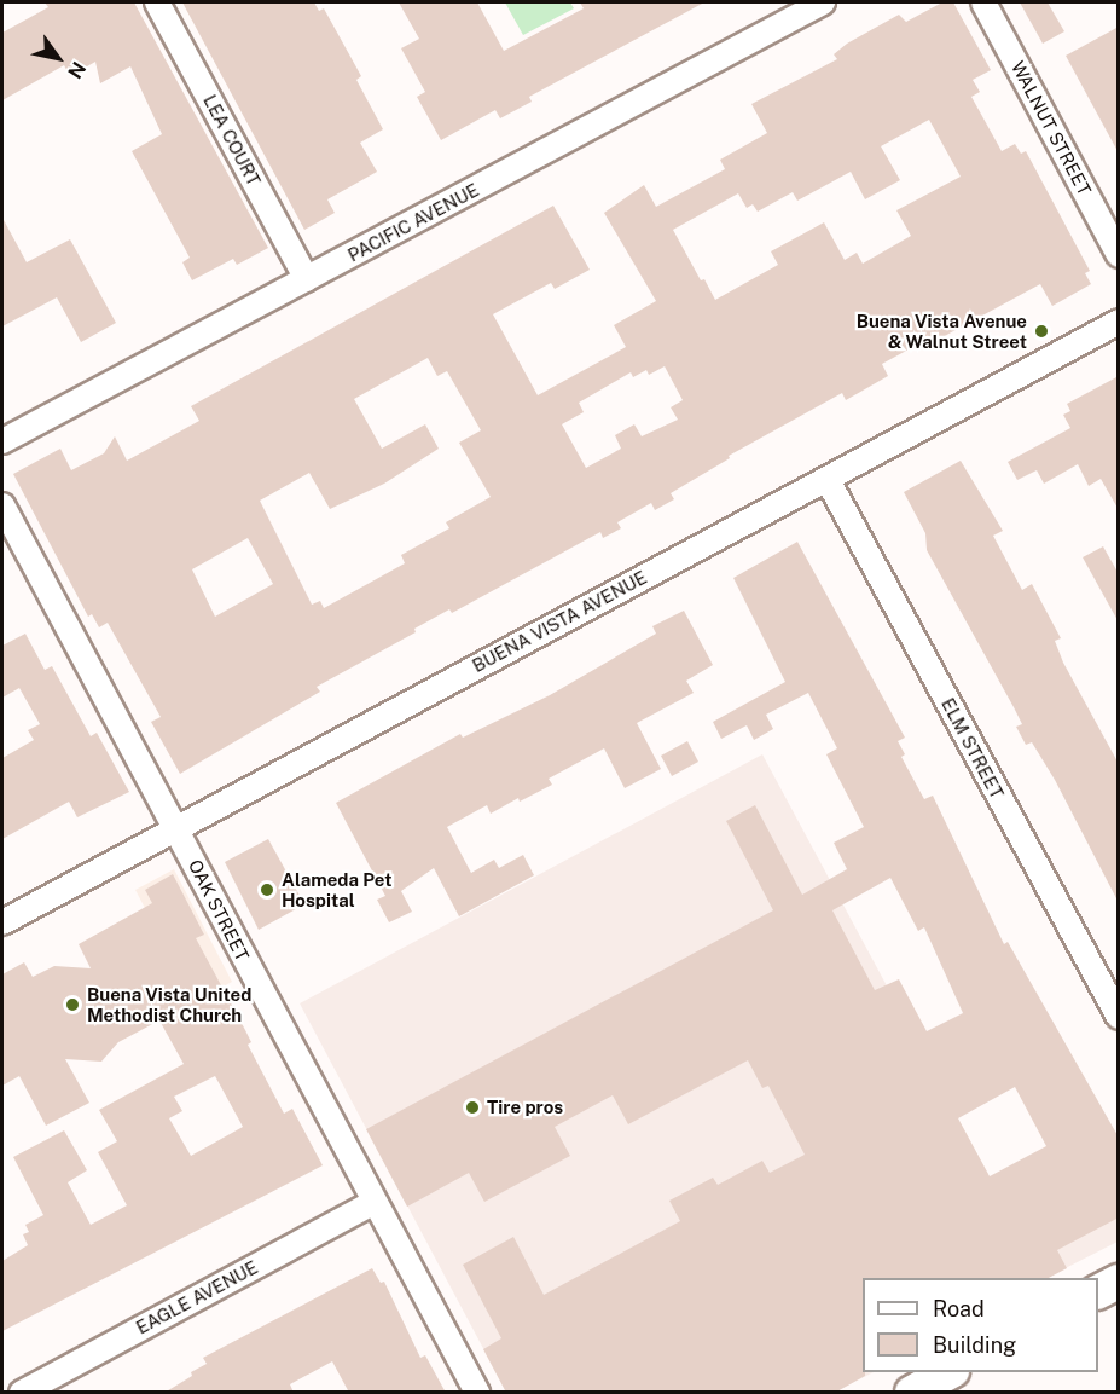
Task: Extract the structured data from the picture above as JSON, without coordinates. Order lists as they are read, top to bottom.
{
  "streets": {
    "street": [
      "WALNUT STREET",
      "LEA COURT",
      "PACIFIC AVENUE",
      "BUENA VISTA AVENUE",
      "ELM STREET",
      "OAK STREET",
      "EAGLE AVENUE"
    ]
  },
  "crossings": [
    ["LEA COURT", "PACIFIC AVENUE"],
    ["BUENA VISTA AVENUE", "ELM STREET"],
    ["BUENA VISTA AVENUE", "OAK STREET"],
    ["OAK STREET", "EAGLE AVENUE"]
  ],
  "places": [
    "Buena Vista Avenue & Walnut Street",
    "Alameda Pet Hospital",
    "Buena Vista United Methodist Church",
    "Tire pros"
  ],
  "legend": ["Road", "Building"],
  "north": "bottom right"
}
